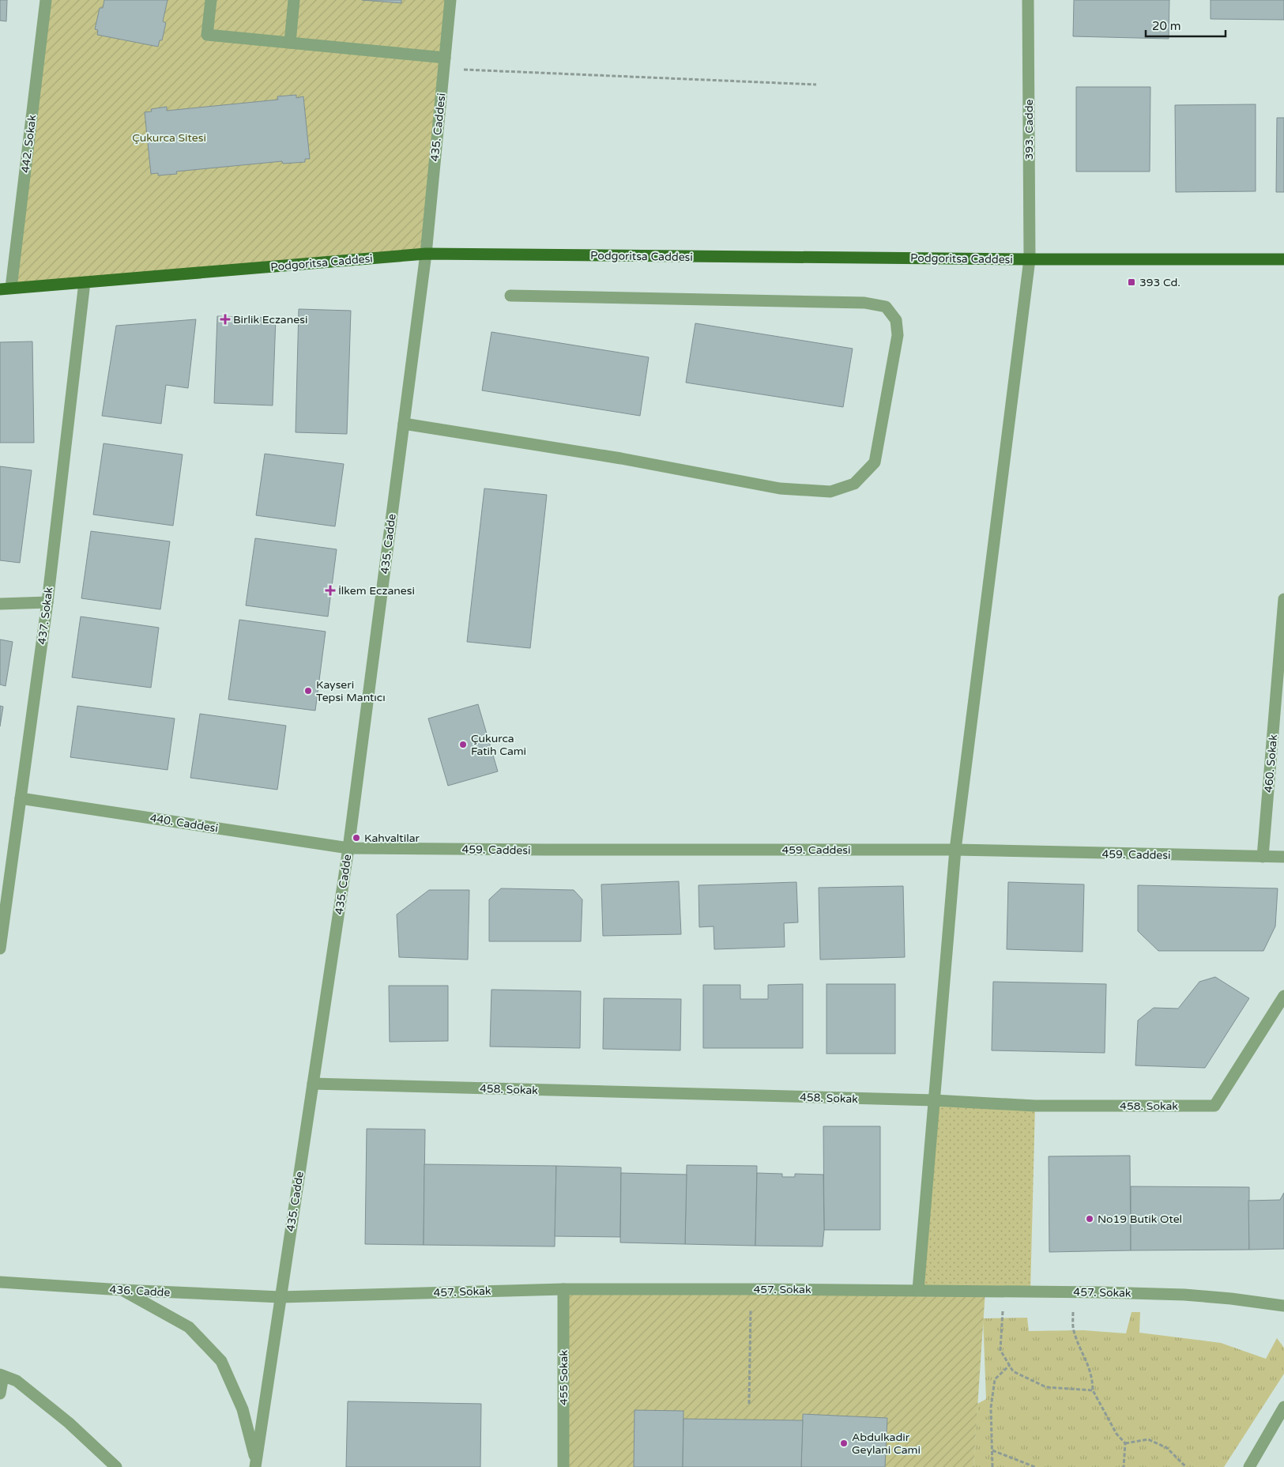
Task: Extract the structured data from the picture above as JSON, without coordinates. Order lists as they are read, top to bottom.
{
  "streets": {
    "main road": ["Podgoritsa Caddesi"],
    "street": [
      "435. Caddesi",
      "393. Cadde",
      "442. Sokak",
      "435. Cadde",
      "437. Sokak",
      "460. Sokak",
      "440. Caddesi",
      "459. Caddesi",
      "458. Sokak",
      "457. Sokak",
      "436. Cadde",
      "455 Sokak"
    ]
  },
  "crossings": [
    ["435. Caddesi", "Podgoritsa Caddesi"],
    ["435. Caddesi", "435. Cadde"],
    ["393. Cadde", "Podgoritsa Caddesi"],
    ["393. Cadde", "459. Caddesi"],
    ["393. Cadde", "458. Sokak"],
    ["393. Cadde", "457. Sokak"],
    ["442. Sokak", "Podgoritsa Caddesi"],
    ["Podgoritsa Caddesi", "435. Cadde"],
    ["Podgoritsa Caddesi", "437. Sokak"],
    ["435. Cadde", "440. Caddesi"],
    ["435. Cadde", "459. Caddesi"],
    ["435. Cadde", "458. Sokak"],
    ["435. Cadde", "457. Sokak"],
    ["435. Cadde", "436. Cadde"],
    ["437. Sokak", "440. Caddesi"],
    ["460. Sokak", "459. Caddesi"],
    ["440. Caddesi", "459. Caddesi"],
    ["457. Sokak", "436. Cadde"],
    ["457. Sokak", "455 Sokak"]
  ],
  "parks": ["Çukurca Sitesi"],
  "places": {
    "transit": ["393 Cd."],
    "health": ["Birlik Eczanesi", "İlkem Eczanesi"],
    "other": [
      "Kayseri Tepsi Mantıcı",
      "Çukurca Fatih Cami",
      "Kahvaltilar",
      "No19 Butik Otel",
      "Abdulkadir Geylani Cami"
    ]
  },
  "scale_bar": "20 m"
}
